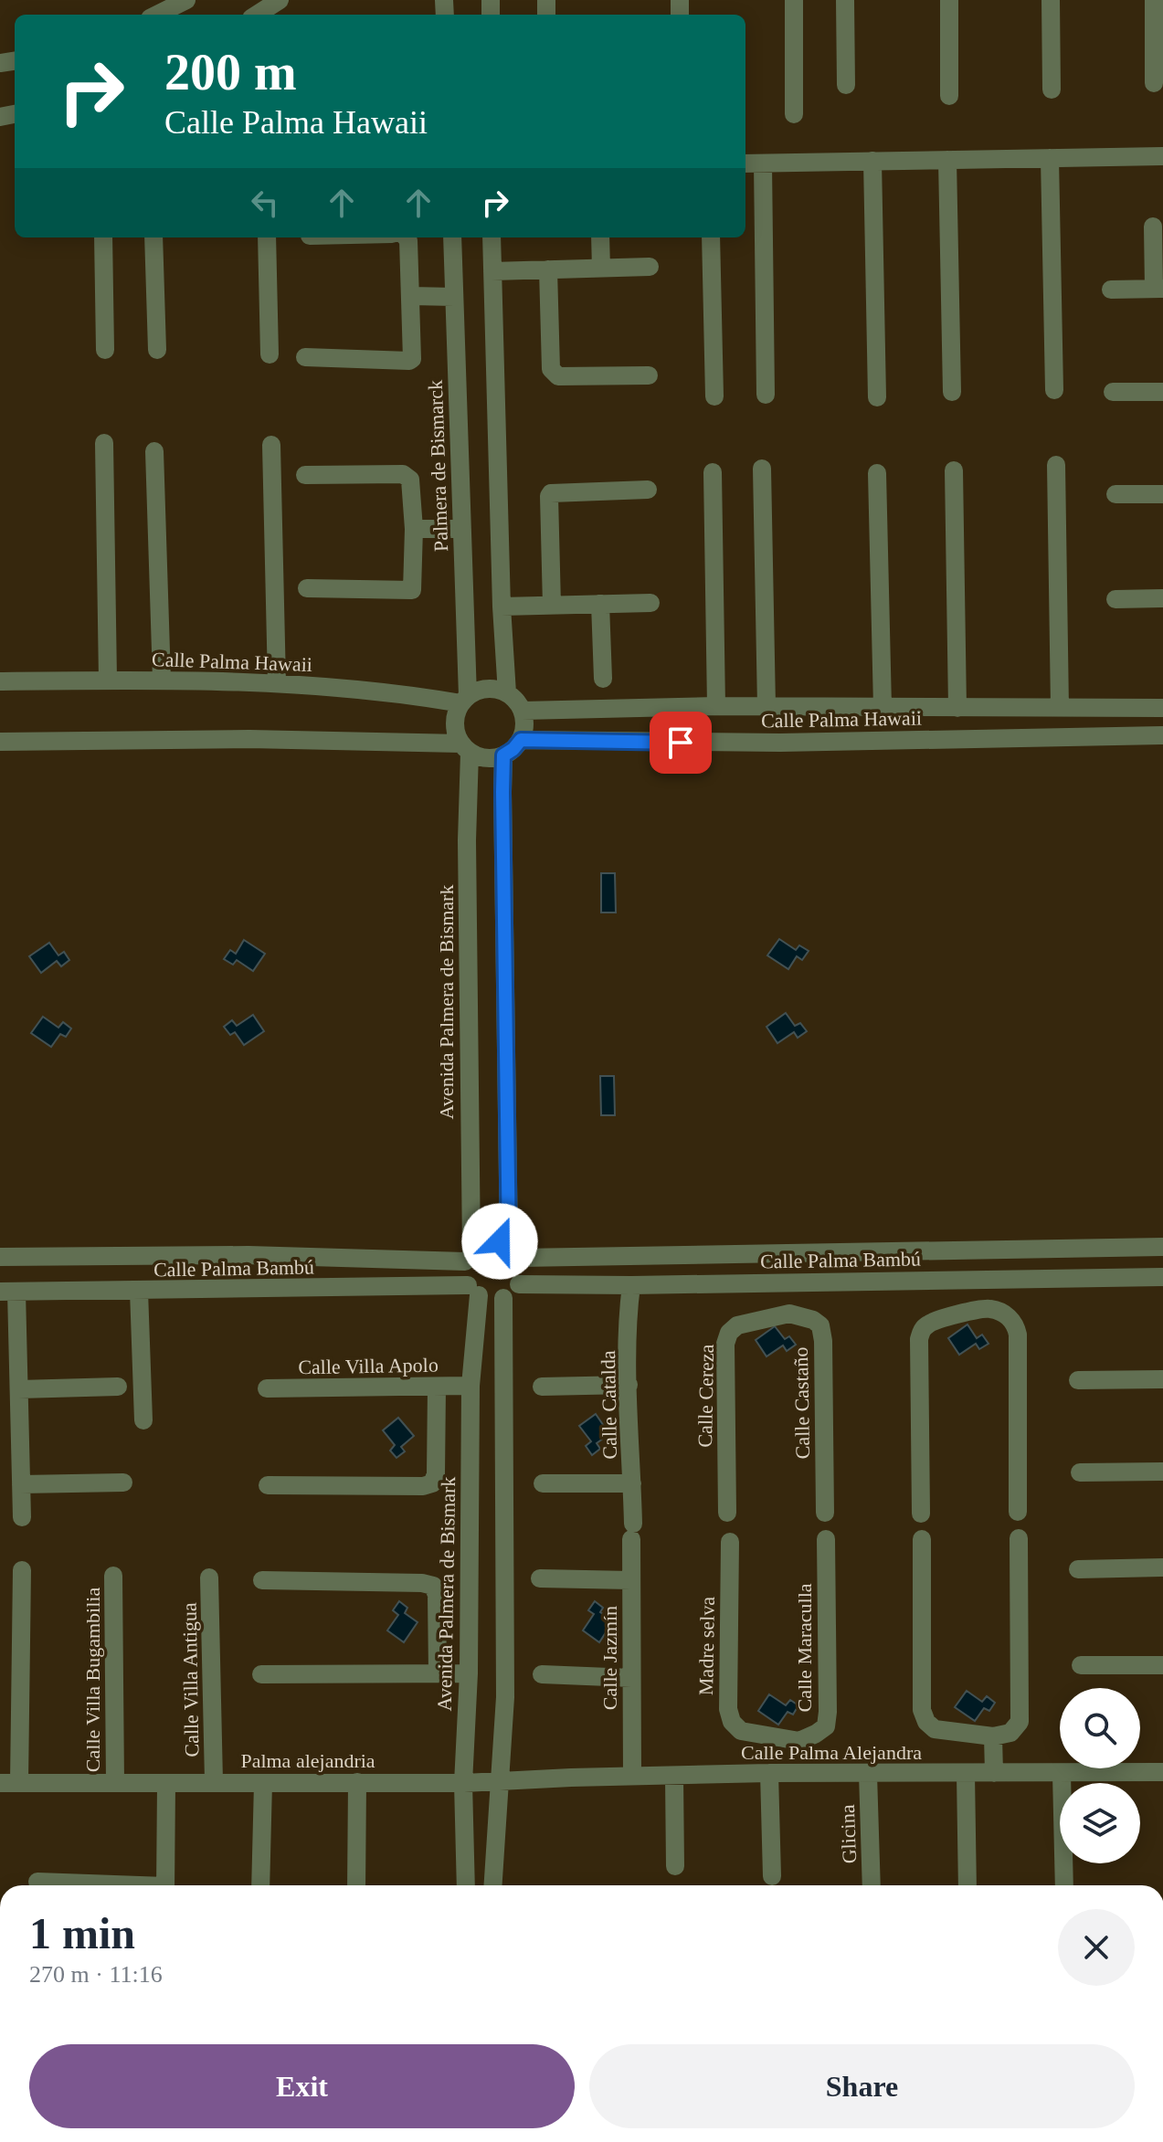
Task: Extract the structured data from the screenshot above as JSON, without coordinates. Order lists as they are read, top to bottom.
{
  "streets": {
    "street": [
      "Palmera de Bismarck",
      "Calle Palma Hawaii",
      "Avenida Palmera de Bismark",
      "Calle Palma Bambú",
      "Calle Villa Apolo",
      "Calle Cereza",
      "Calle Castaño",
      "Calle Catalda",
      "Madre selva",
      "Calle Maraculla",
      "Calle Jazmín",
      "Calle Villa Bugambilia",
      "Calle Villa Antigua",
      "Calle Palma Alejandra",
      "Palma alejandria",
      "Glicina"
    ]
  },
  "crossings": [
    ["Palmera de Bismarck", "Calle Palma Hawaii"],
    ["Palmera de Bismarck", "Avenida Palmera de Bismark"],
    ["Calle Palma Hawaii", "Avenida Palmera de Bismark"],
    ["Avenida Palmera de Bismark", "Calle Palma Bambú"],
    ["Avenida Palmera de Bismark", "Calle Villa Apolo"],
    ["Avenida Palmera de Bismark", "Palma alejandria"],
    ["Calle Palma Bambú", "Calle Catalda"],
    ["Calle Cereza", "Calle Castaño"],
    ["Calle Catalda", "Calle Jazmín"],
    ["Madre selva", "Calle Maraculla"],
    ["Calle Jazmín", "Calle Palma Alejandra"],
    ["Calle Villa Bugambilia", "Palma alejandria"],
    ["Calle Villa Antigua", "Palma alejandria"],
    ["Calle Palma Alejandra", "Palma alejandria"],
    ["Calle Palma Alejandra", "Glicina"]
  ],
  "page": {
    "turn": ["200 m", "Calle Palma Hawaii"],
    "heading": ["1 min", "270 m · 11:16"],
    "buttons": ["Exit", "Share"]
  }
}
